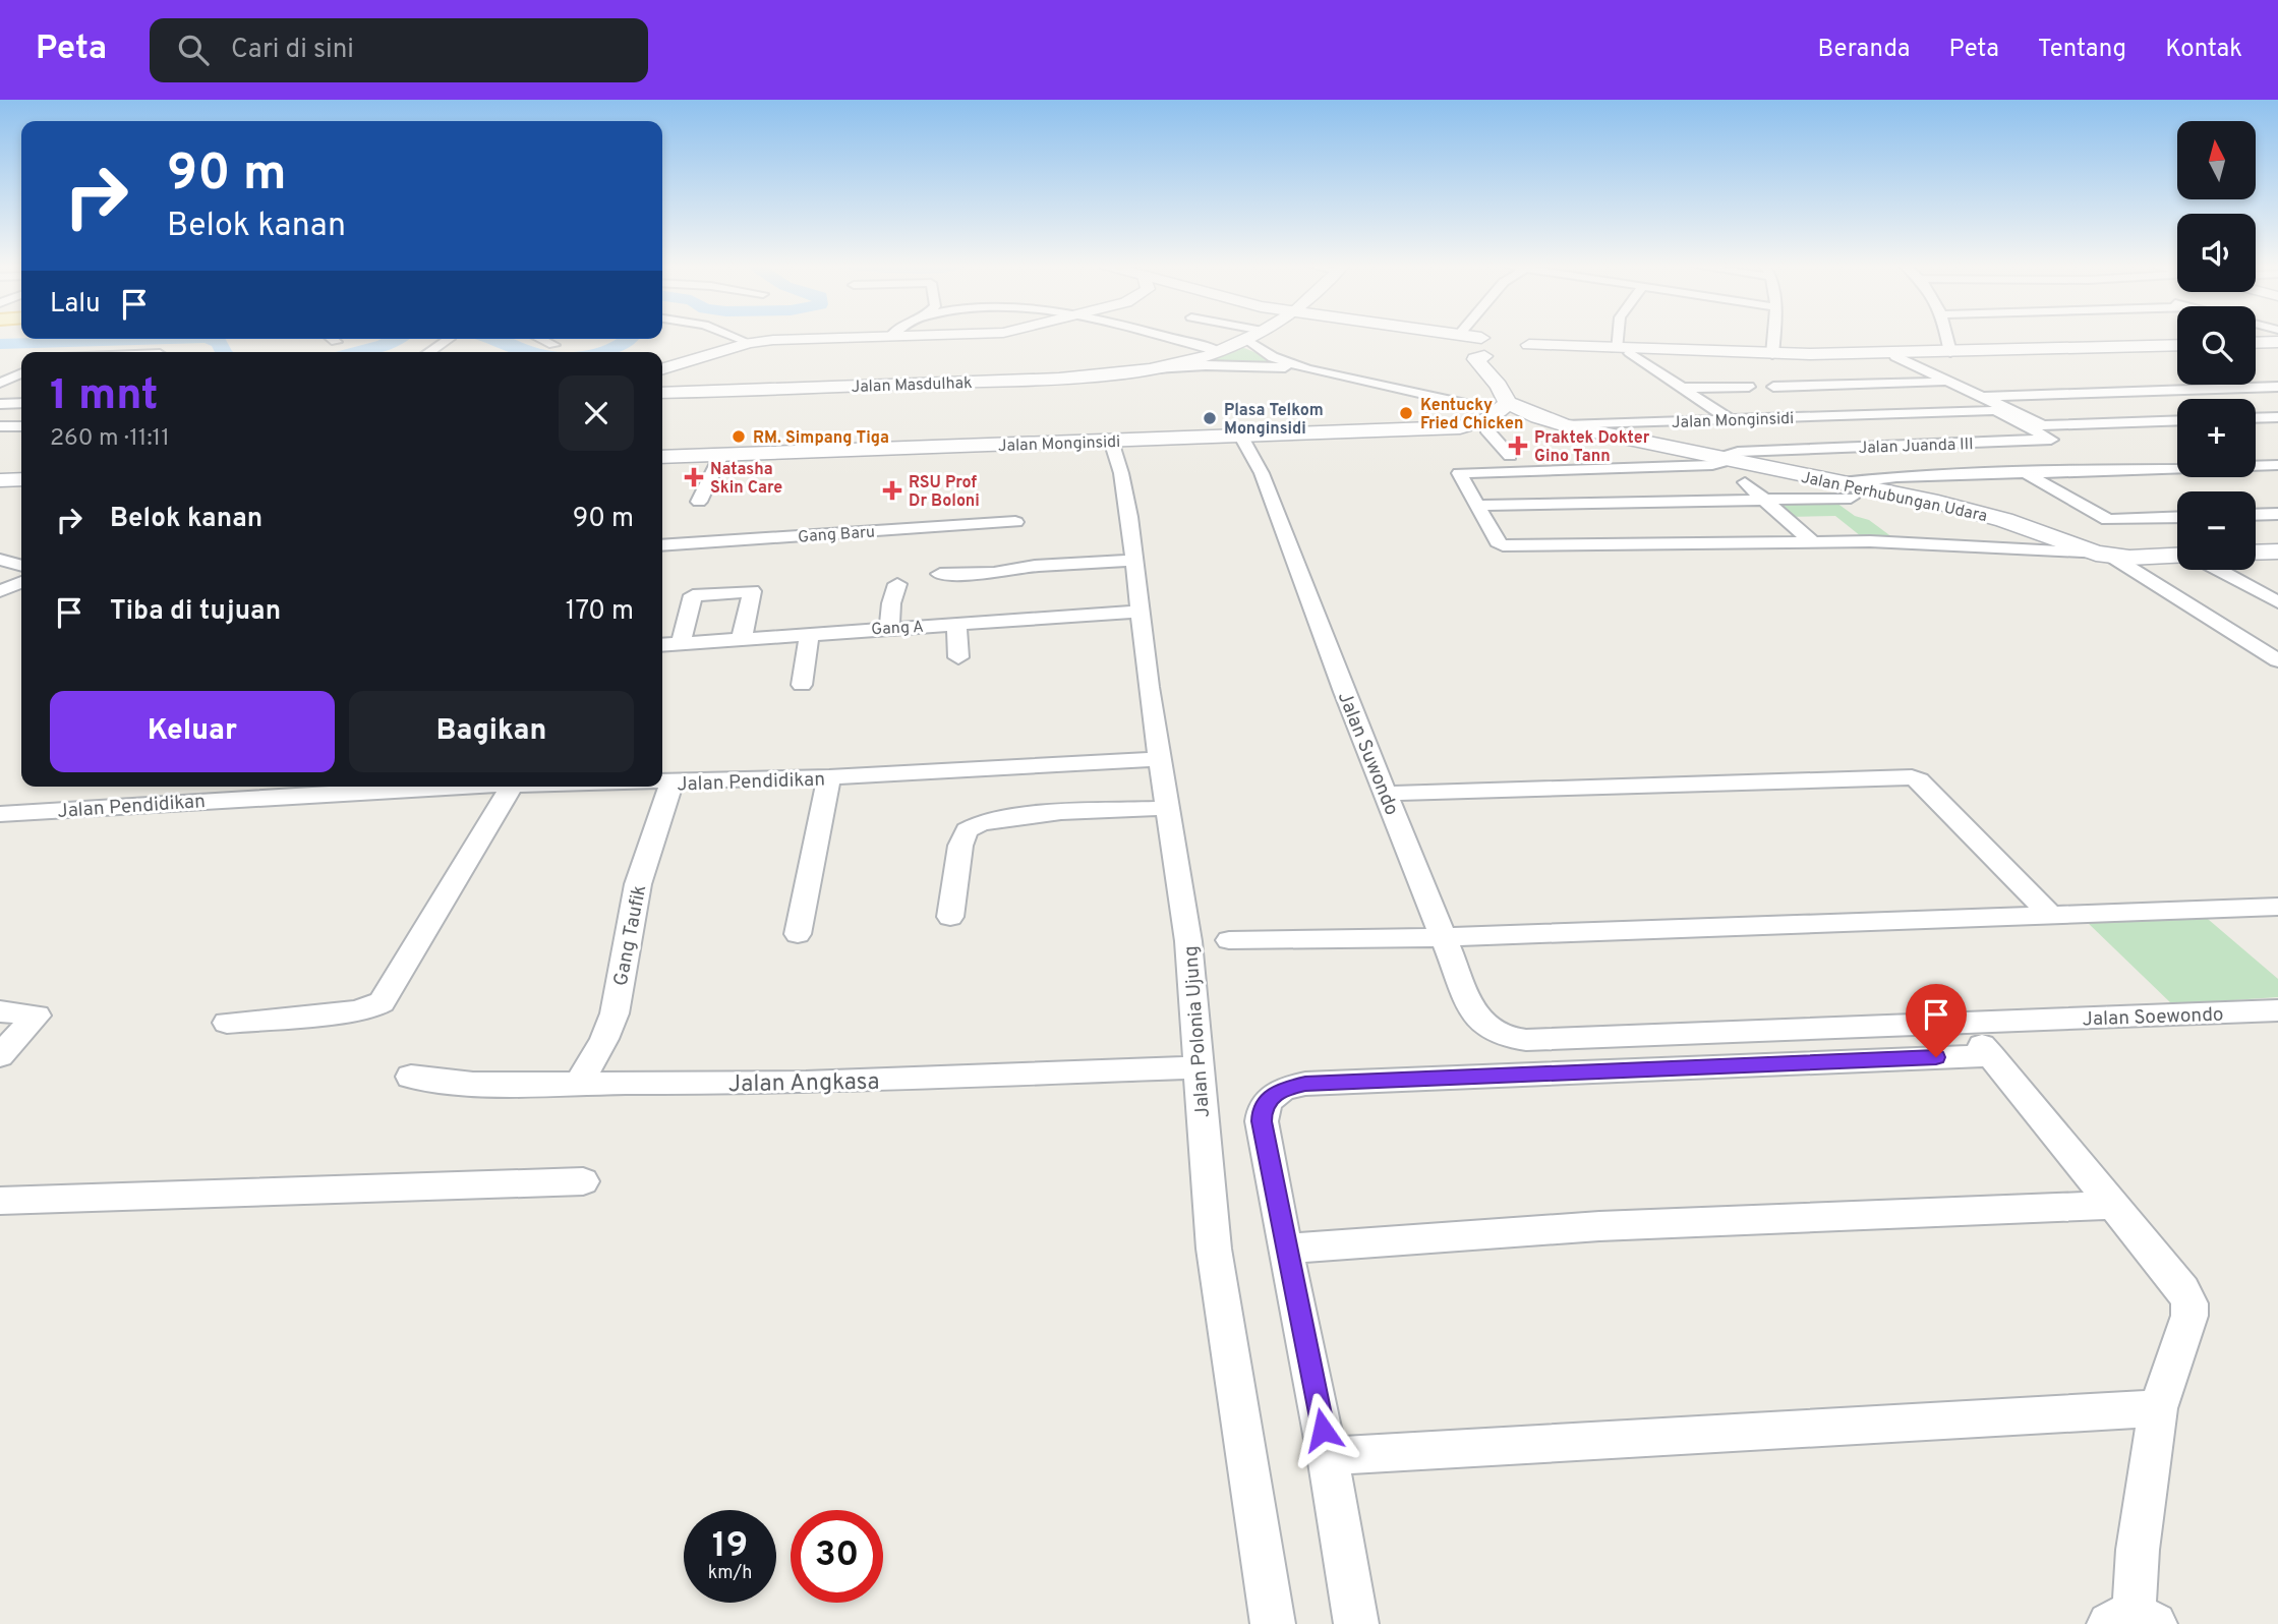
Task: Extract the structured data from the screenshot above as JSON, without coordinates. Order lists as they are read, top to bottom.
{
  "streets": {
    "main road": ["Jalan Monginsidi", "Jalan Perhubungan Udara"],
    "street": [
      "Jalan Masdulhak",
      "Jalan Juanda III",
      "Gang Baru",
      "Gang A",
      "Jalan Suwondo",
      "Jalan Pendidikan",
      "Gang Taufik",
      "Jalan Soewondo",
      "Jalan Polonia Ujung",
      "Jalan Angkasa"
    ]
  },
  "crossings": [
    ["Jalan Monginsidi", "Jalan Juanda III"],
    ["Jalan Monginsidi", "Jalan Perhubungan Udara"],
    ["Jalan Monginsidi", "Jalan Suwondo"],
    ["Jalan Monginsidi", "Jalan Polonia Ujung"],
    ["Jalan Juanda III", "Jalan Perhubungan Udara"],
    ["Gang A", "Jalan Polonia Ujung"],
    ["Jalan Suwondo", "Jalan Soewondo"],
    ["Jalan Pendidikan", "Gang Taufik"],
    ["Jalan Pendidikan", "Jalan Polonia Ujung"],
    ["Gang Taufik", "Jalan Angkasa"],
    ["Jalan Polonia Ujung", "Jalan Angkasa"]
  ],
  "places": {
    "other": ["Kentucky Fried Chicken", "Plasa Telkom Monginsidi", "RM. Simpang Tiga"],
    "health": ["Praktek Dokter Gino Tann", "Natasha Skin Care", "RSU Prof Dr Boloni"]
  },
  "north": "top",
  "page": {
    "header": "Peta",
    "search": "Cari di sini",
    "nav": [
      "Beranda",
      "Peta",
      "Tentang",
      "Kontak"
    ],
    "map_buttons": ["+", "−"],
    "turn": ["90 m", "Belok kanan"],
    "then": "Lalu",
    "heading": ["1 mnt", "260 m · 11:11"],
    "list": [
      {
        "name": "Belok kanan",
        "value": "90 m"
      },
      {
        "name": "Tiba di tujuan",
        "value": "170 m"
      }
    ],
    "buttons": ["Keluar", "Bagikan"],
    "speed": "19 km/h",
    "limit": "30"
  }
}
